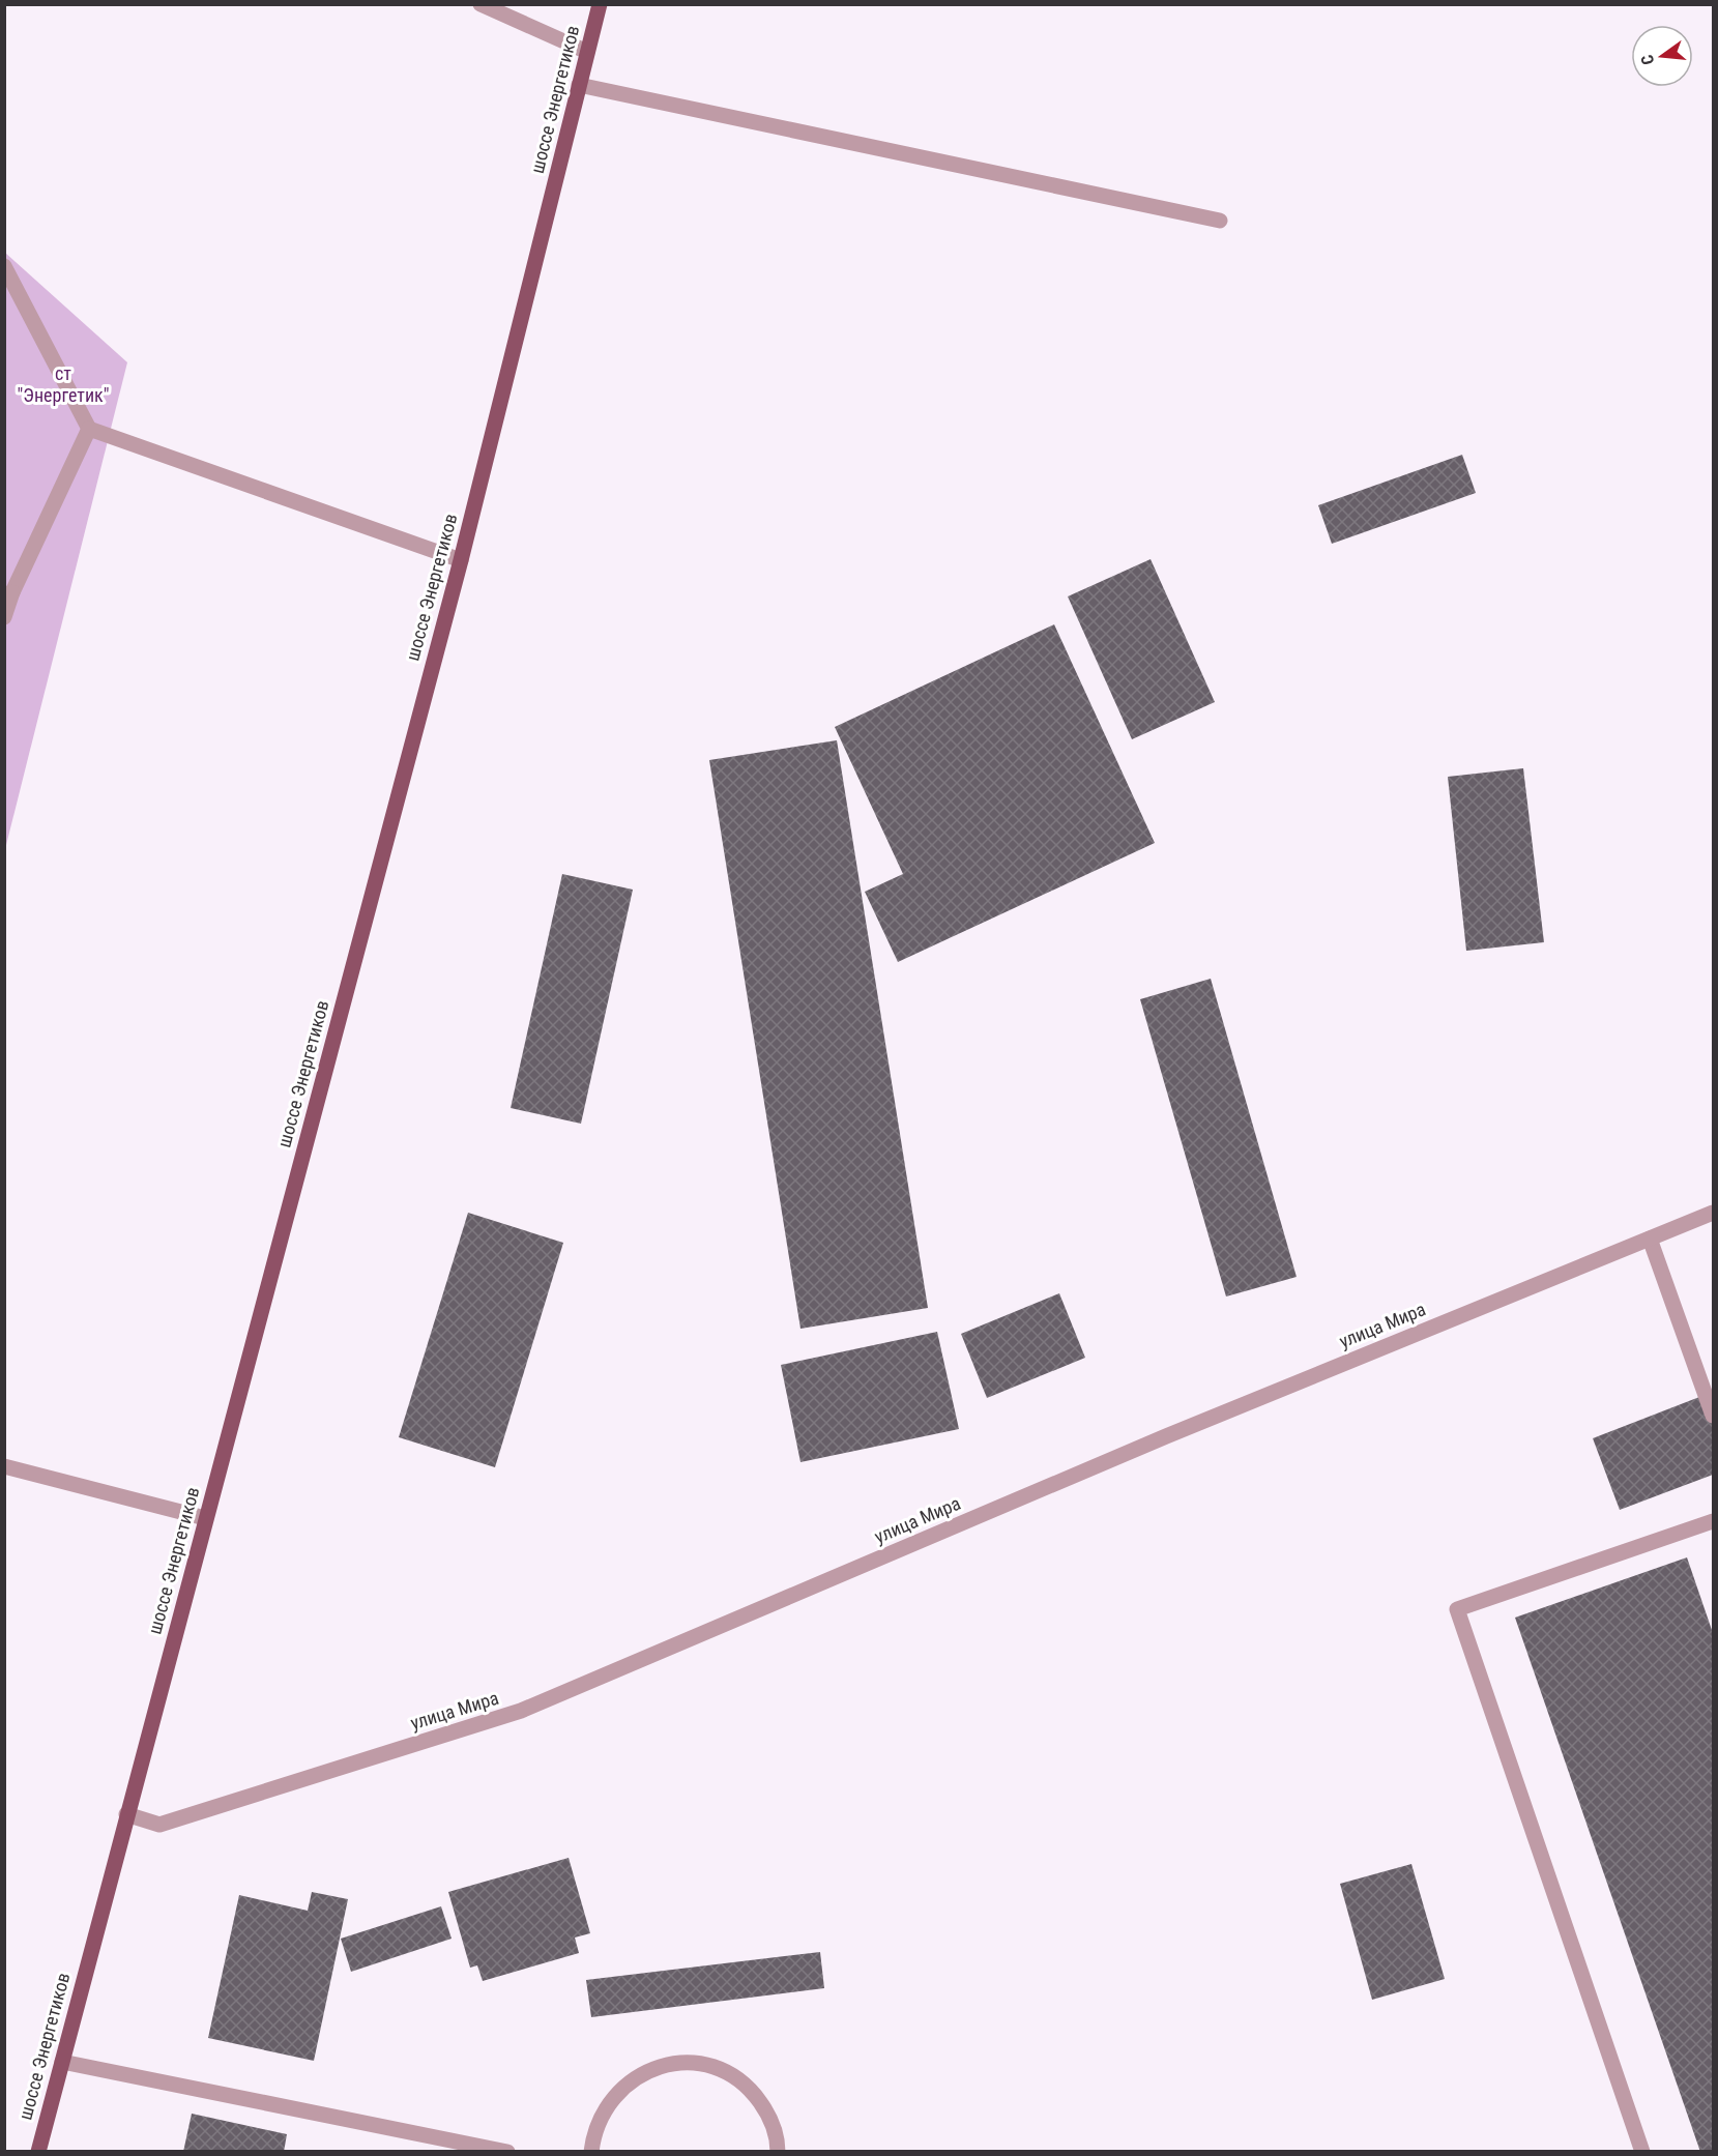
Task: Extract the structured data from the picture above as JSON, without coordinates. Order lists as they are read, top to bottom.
{
  "streets": {
    "main road": ["шоссе Энергетиков"],
    "street": ["улица Мира"]
  },
  "crossings": [
    ["шоссе Энергетиков", "улица Мира"]
  ],
  "parks": ["ст \"Энергетик\""],
  "north": "left"
}
